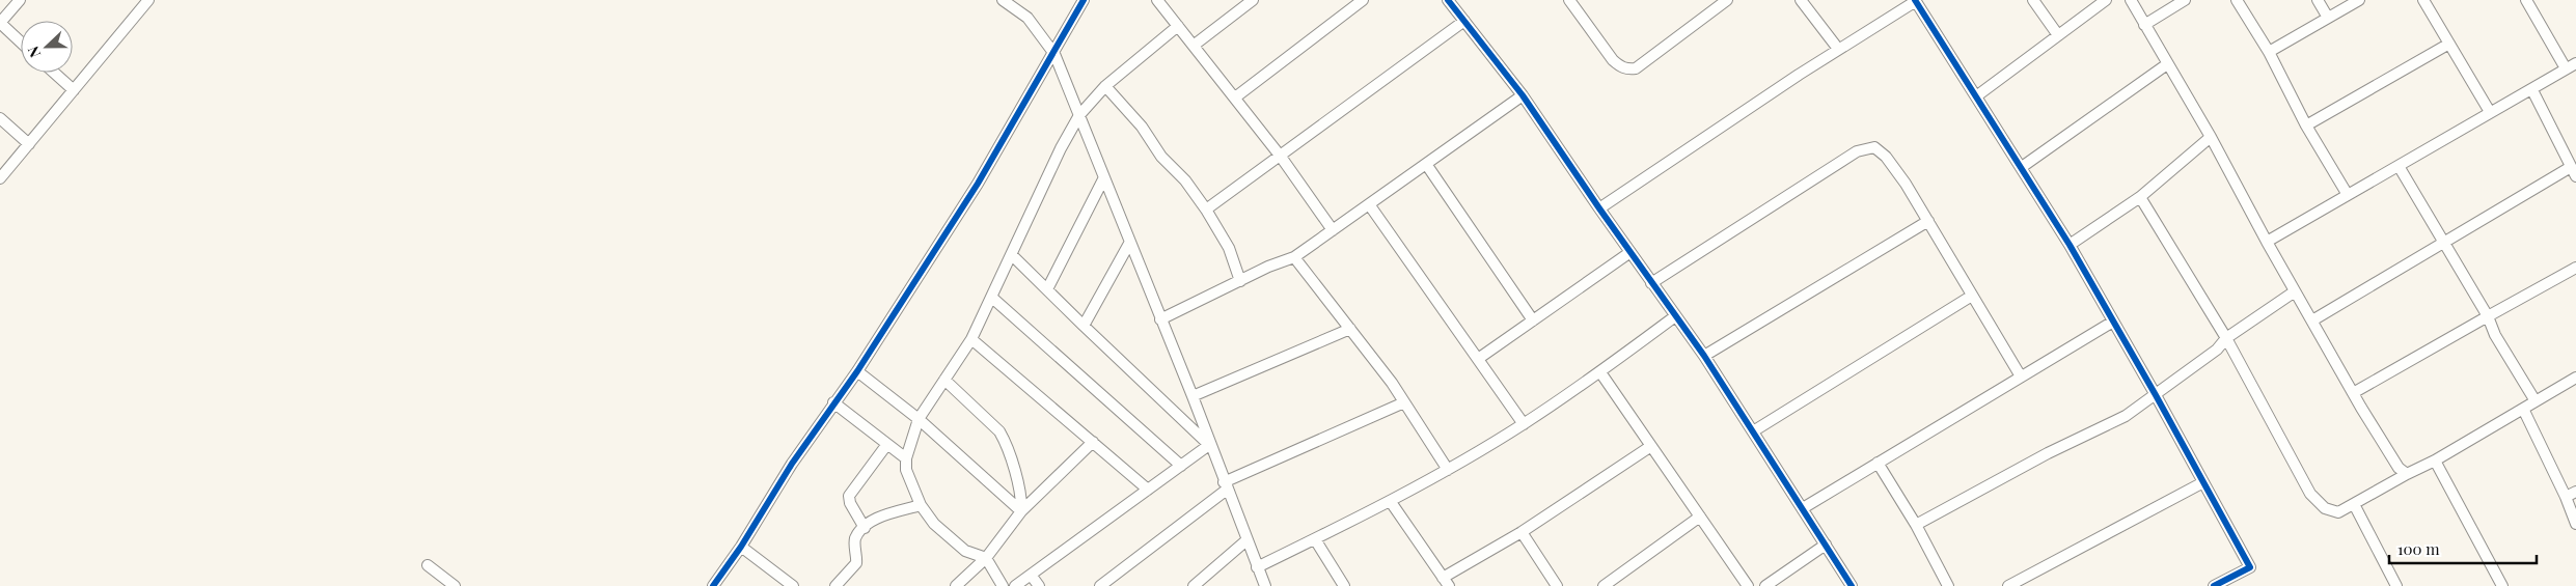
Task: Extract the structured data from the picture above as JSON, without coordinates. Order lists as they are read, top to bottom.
{
  "scale_bar": "100 m",
  "north": "left"
}
